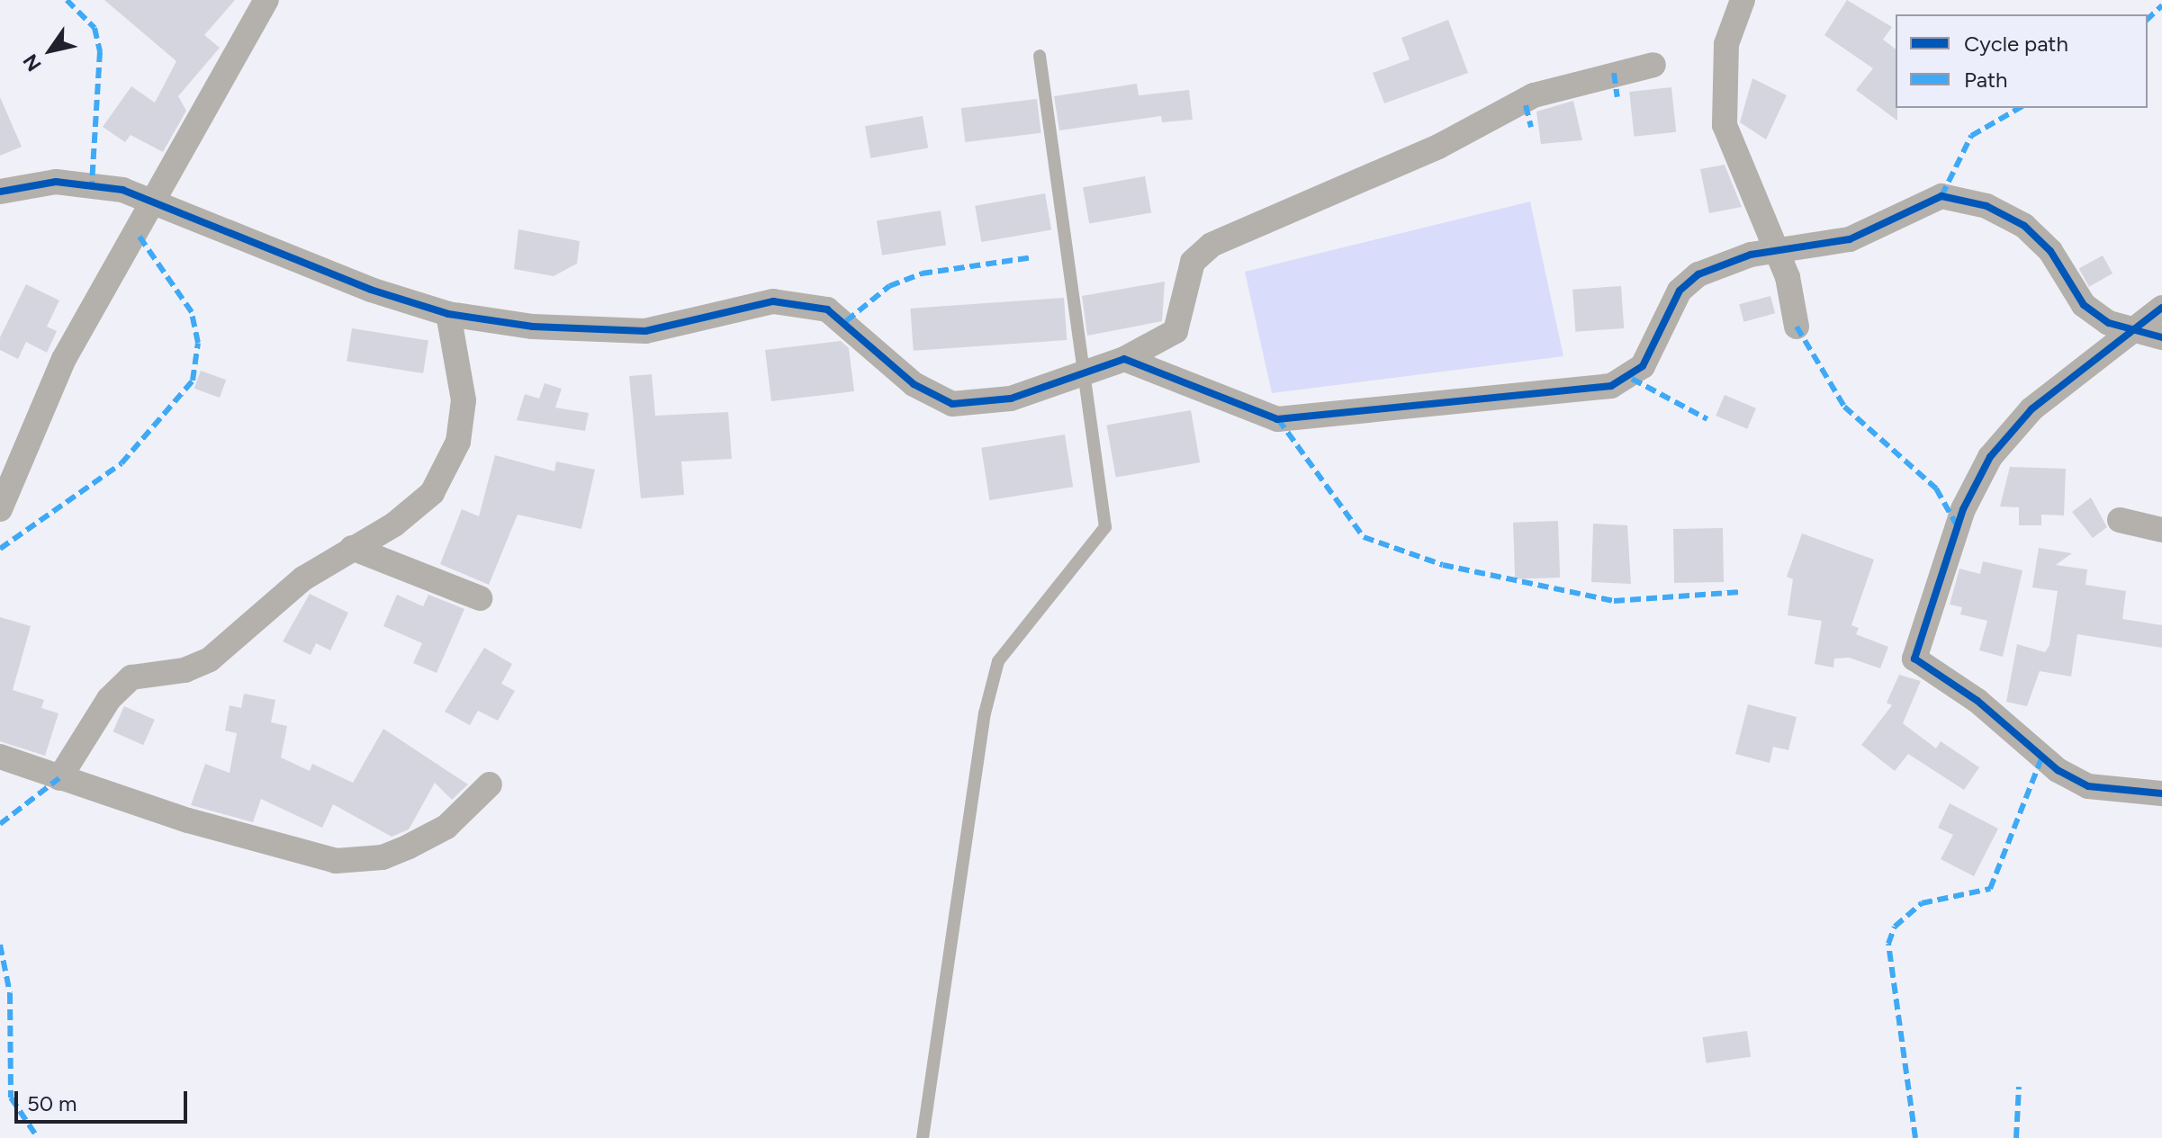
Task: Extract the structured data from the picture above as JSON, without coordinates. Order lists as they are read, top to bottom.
{
  "legend": ["Cycle path", "Path"],
  "scale_bar": "50 m",
  "north": "bottom left"
}
